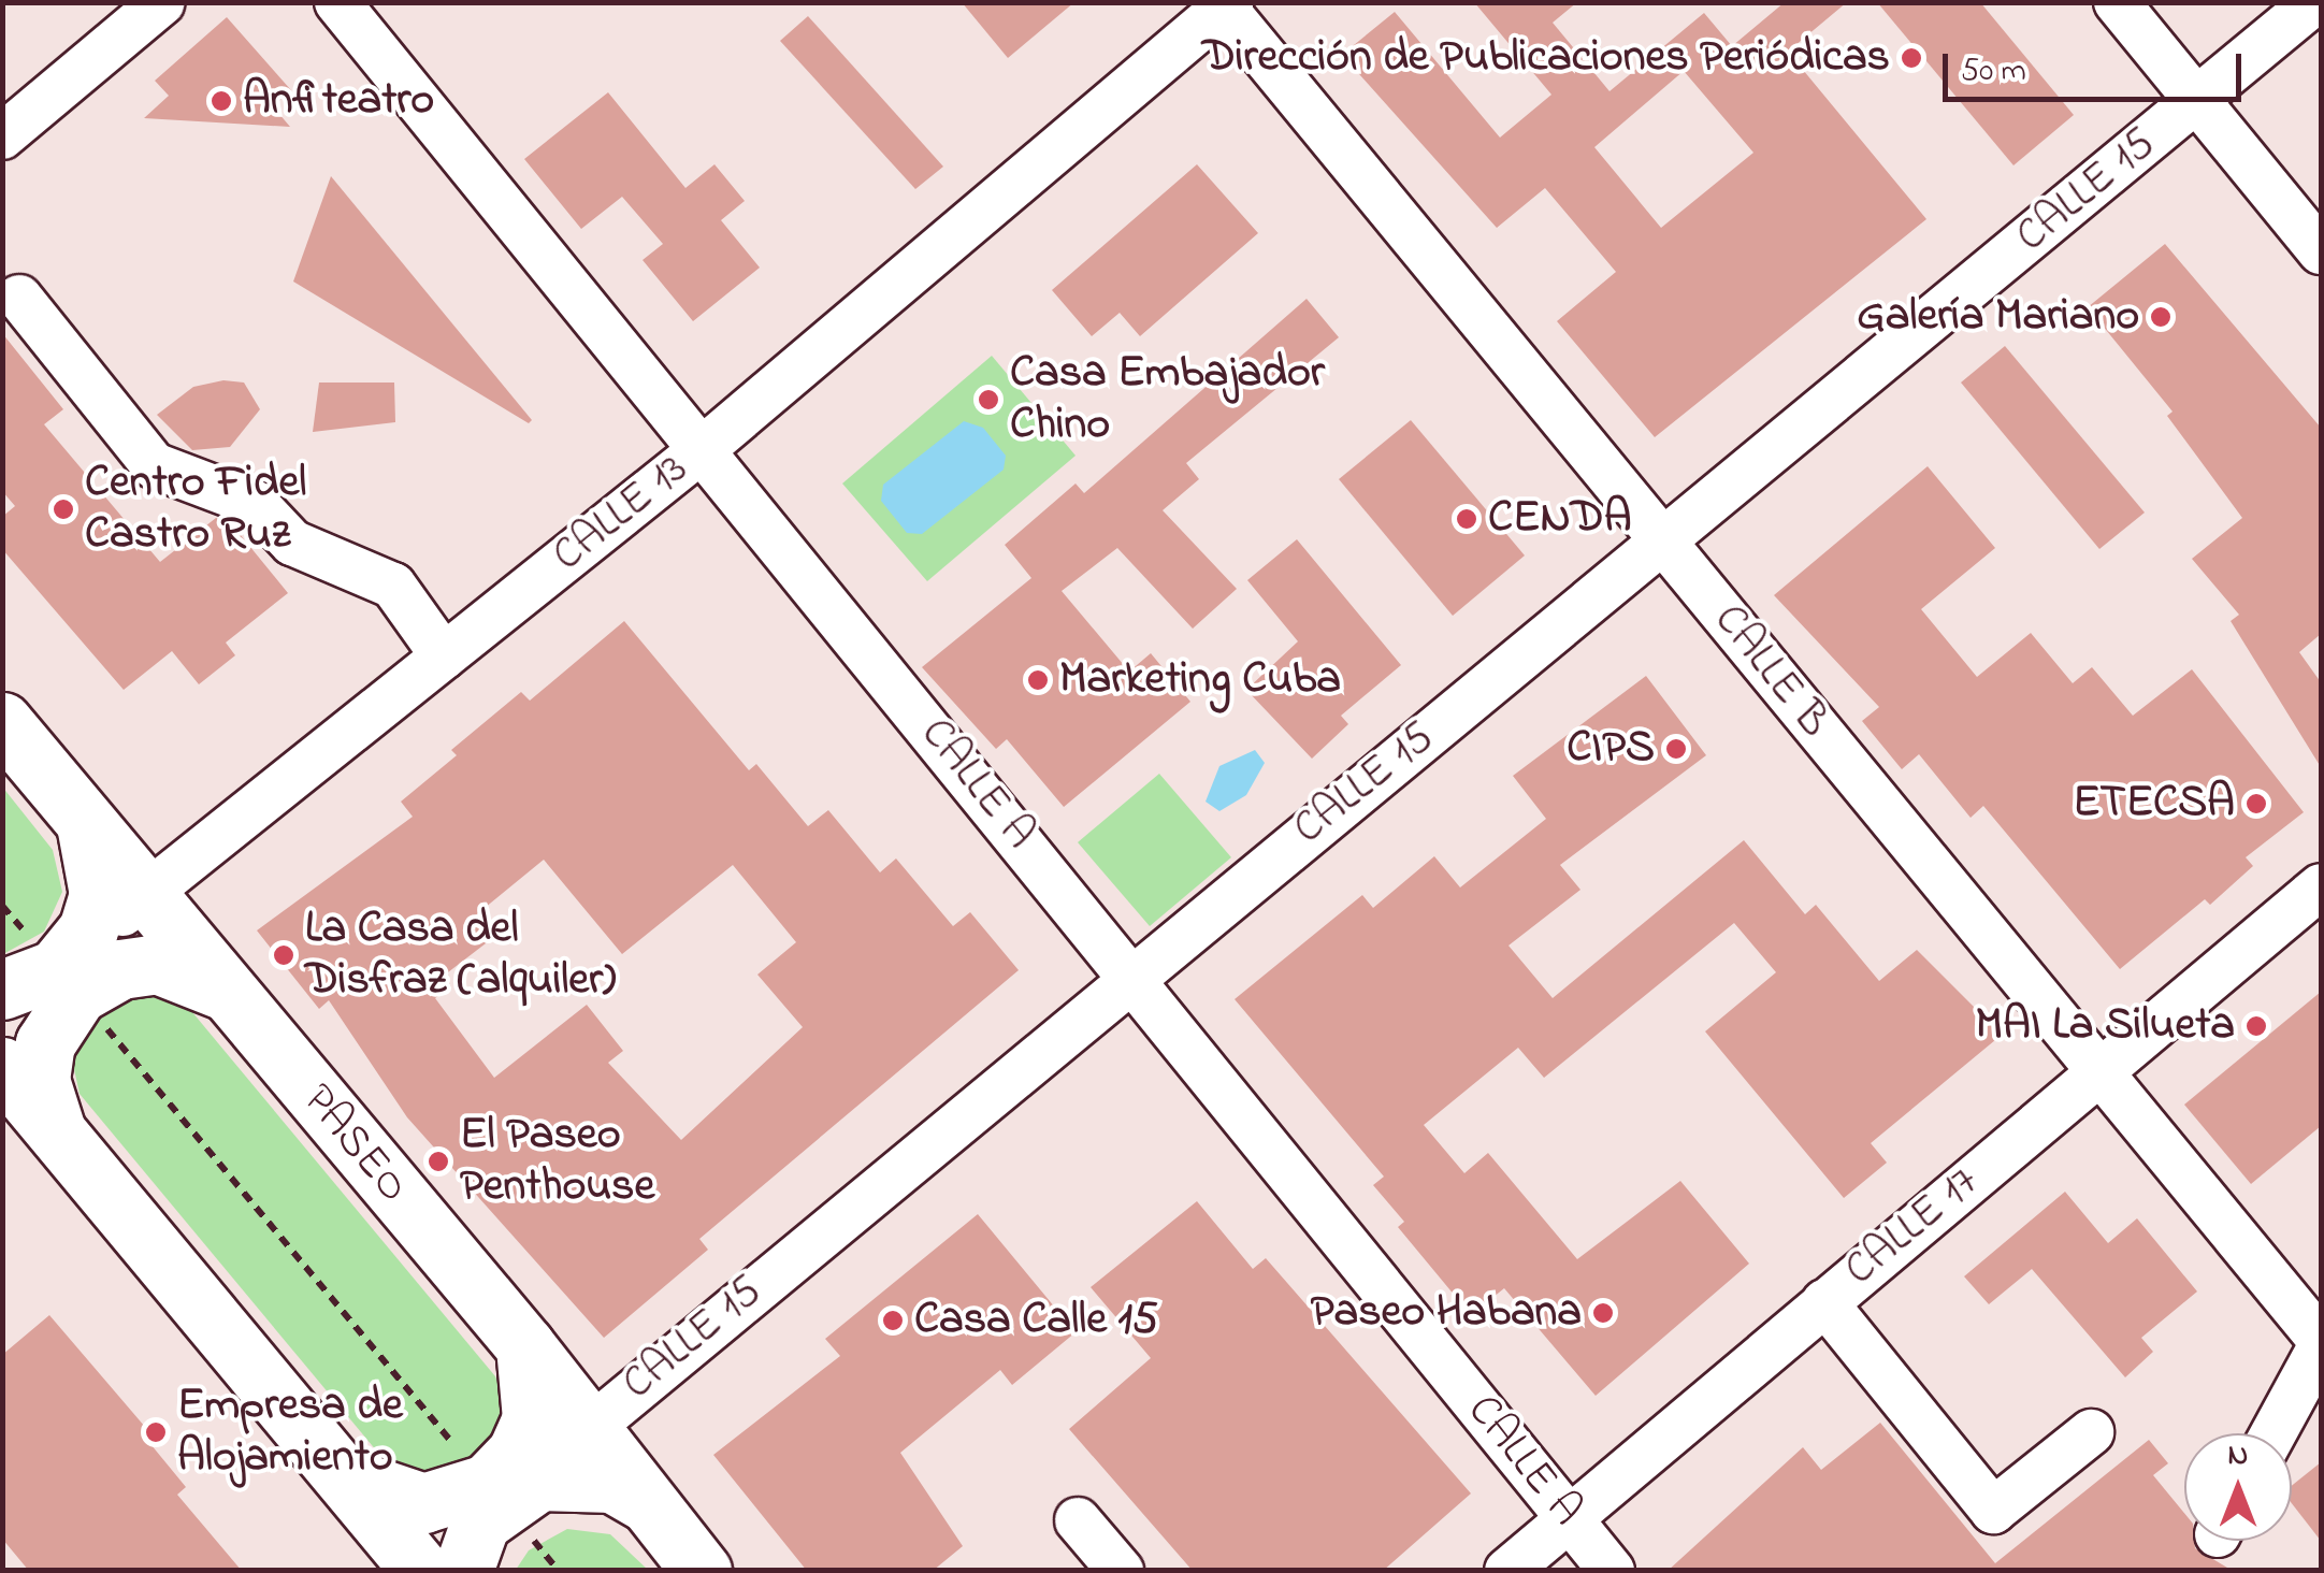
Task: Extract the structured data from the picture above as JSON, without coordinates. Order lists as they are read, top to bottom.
{
  "streets": {
    "main road": ["PASEO"],
    "street": [
      "CALLE 15",
      "CALLE 13",
      "CALLE B",
      "CALLE A",
      "CALLE 17"
    ]
  },
  "crossings": [
    ["CALLE 15", "CALLE B"],
    ["CALLE 15", "CALLE A"],
    ["CALLE 15", "PASEO"],
    ["CALLE 13", "CALLE B"],
    ["CALLE 13", "CALLE A"],
    ["CALLE 13", "PASEO"],
    ["CALLE B", "CALLE 17"],
    ["CALLE A", "CALLE 17"]
  ],
  "places": [
    "Dirección de Publicaciones Periódicas",
    "Anfiteatro",
    "Galería Mariano",
    "Casa Embajador Chino",
    "Centro Fidel Castro Ruz",
    "CENDA",
    "Marketing Cuba",
    "CIPS",
    "ETECSA",
    "La Casa del Disfraz (alquiler)",
    "MAI La Silueta",
    "El Paseo Penthouse",
    "Paseo Habana",
    "Casa Calle 15",
    "Empresa de Alojamiento"
  ],
  "scale_bar": "50 m",
  "north": "top"
}
